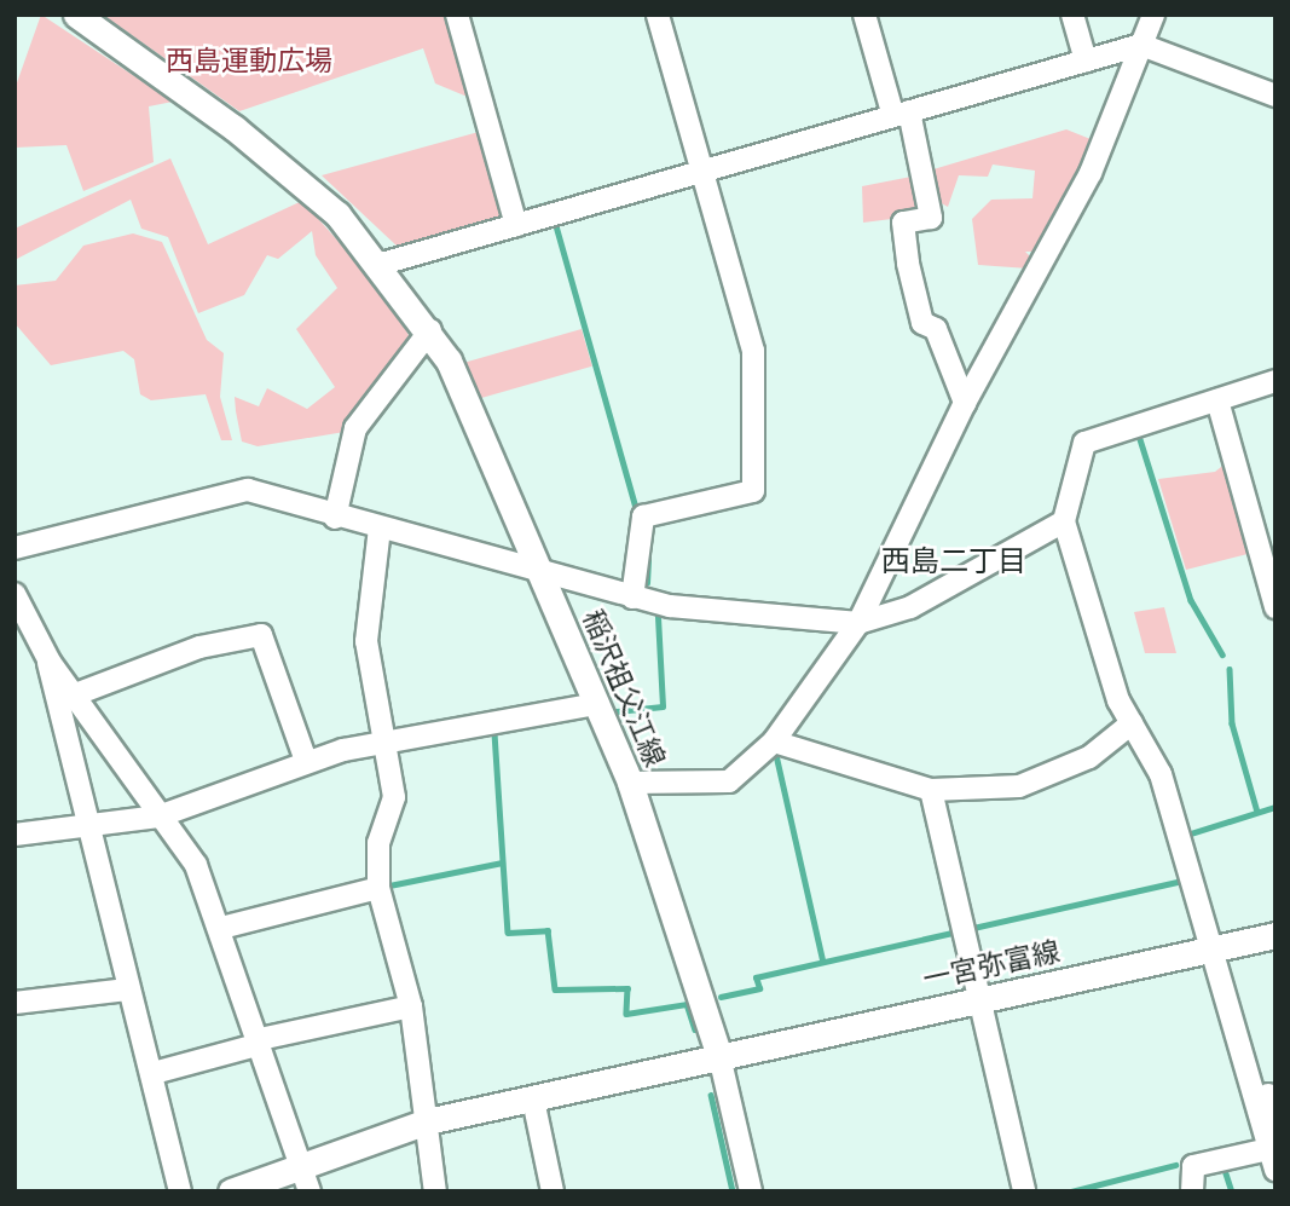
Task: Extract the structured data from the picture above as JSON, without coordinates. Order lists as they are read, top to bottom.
{
  "streets": {
    "main road": ["稲沢祖父江線", "一宮弥富線"]
  },
  "crossings": [
    ["稲沢祖父江線", "一宮弥富線"]
  ],
  "districts": ["西島二丁目"],
  "parks": ["西島運動広場"]
}
